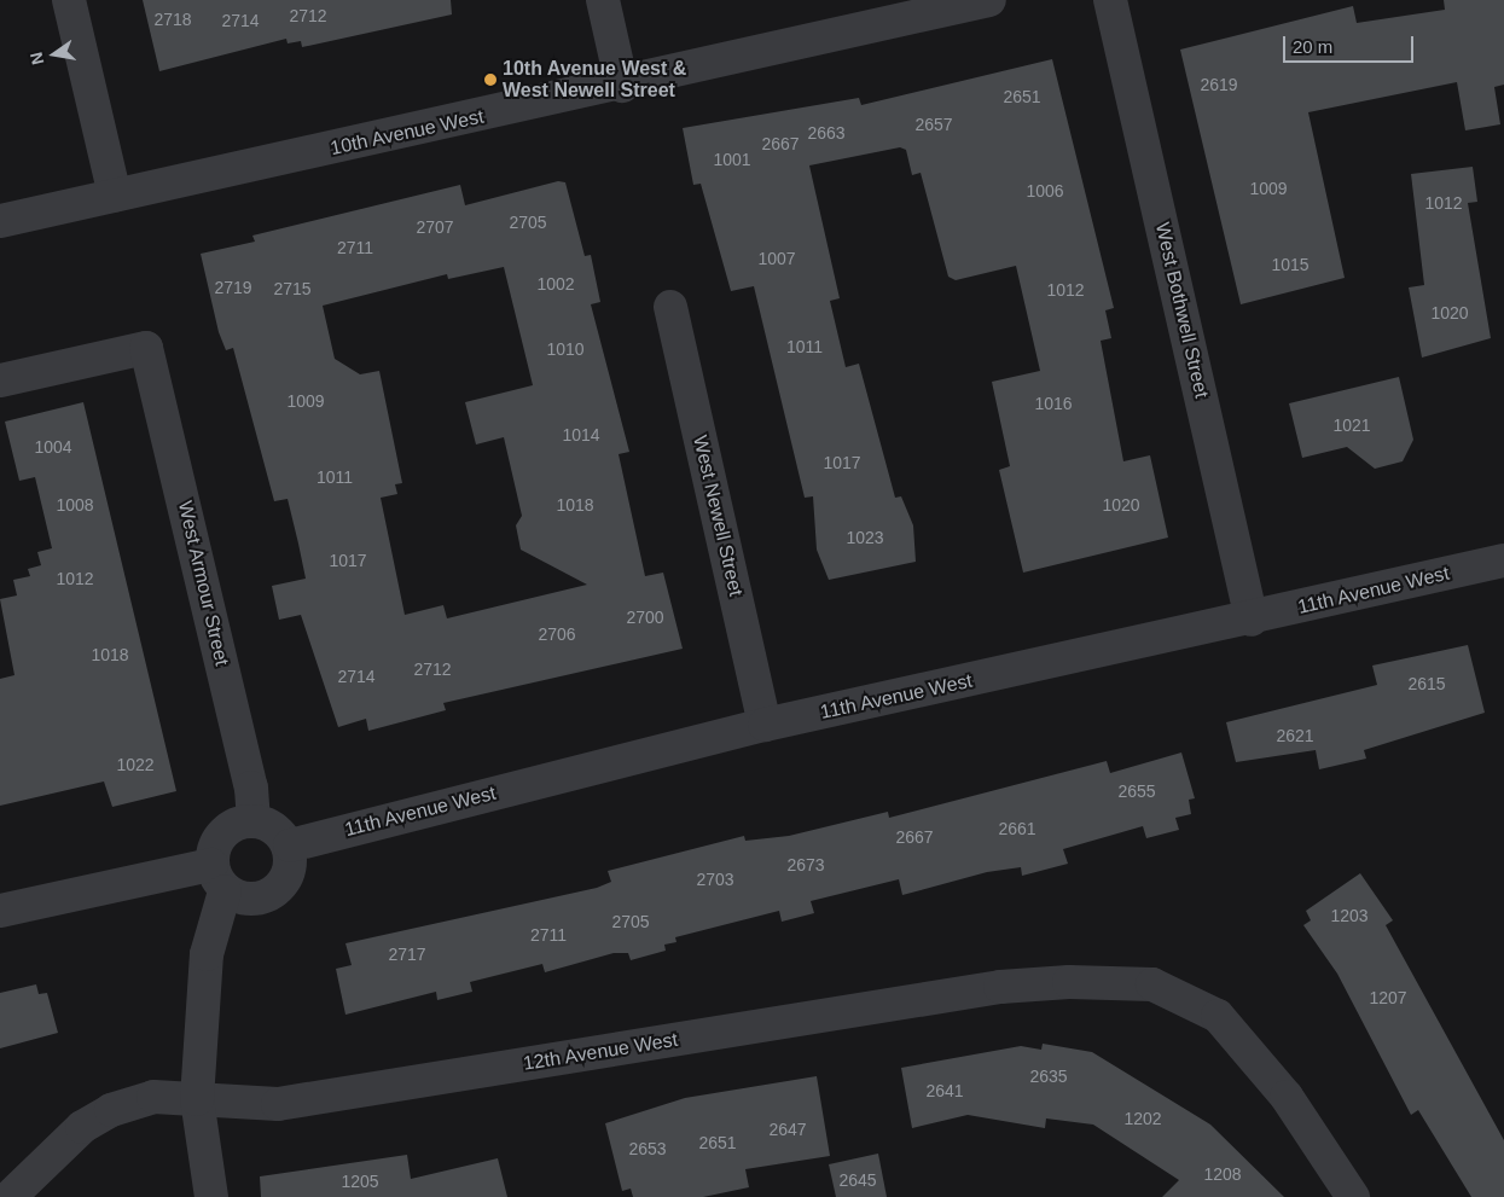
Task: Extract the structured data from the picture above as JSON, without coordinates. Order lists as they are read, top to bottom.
{
  "streets": {
    "street": [
      "10th Avenue West",
      "West Bothwell Street",
      "West Newell Street",
      "West Armour Street",
      "11th Avenue West",
      "12th Avenue West"
    ]
  },
  "crossings": [
    ["West Bothwell Street", "11th Avenue West"],
    ["West Newell Street", "11th Avenue West"],
    ["West Armour Street", "11th Avenue West"]
  ],
  "places": ["10th Avenue West & West Newell Street"],
  "house_numbers": [
    "2712",
    "2718",
    "2714",
    "2619",
    "2651",
    "2657",
    "2663",
    "2667",
    "1001",
    "1009",
    "1006",
    "1012",
    "2705",
    "2707",
    "2711",
    "1007",
    "1015",
    "1002",
    "2719",
    "2715",
    "1012",
    "1020",
    "1011",
    "1010",
    "1009",
    "1016",
    "1021",
    "1014",
    "1004",
    "1017",
    "1011",
    "1008",
    "1018",
    "1020",
    "1023",
    "1017",
    "1012",
    "2700",
    "2706",
    "1018",
    "2712",
    "2714",
    "2615",
    "2621",
    "1022",
    "2655",
    "2661",
    "2667",
    "2673",
    "2703",
    "1203",
    "2705",
    "2711",
    "2717",
    "1207",
    "2635",
    "2641",
    "1202",
    "2647",
    "2651",
    "2653",
    "1208",
    "2645",
    "1205"
  ],
  "scale_bar": "20 m",
  "north": "left"
}
